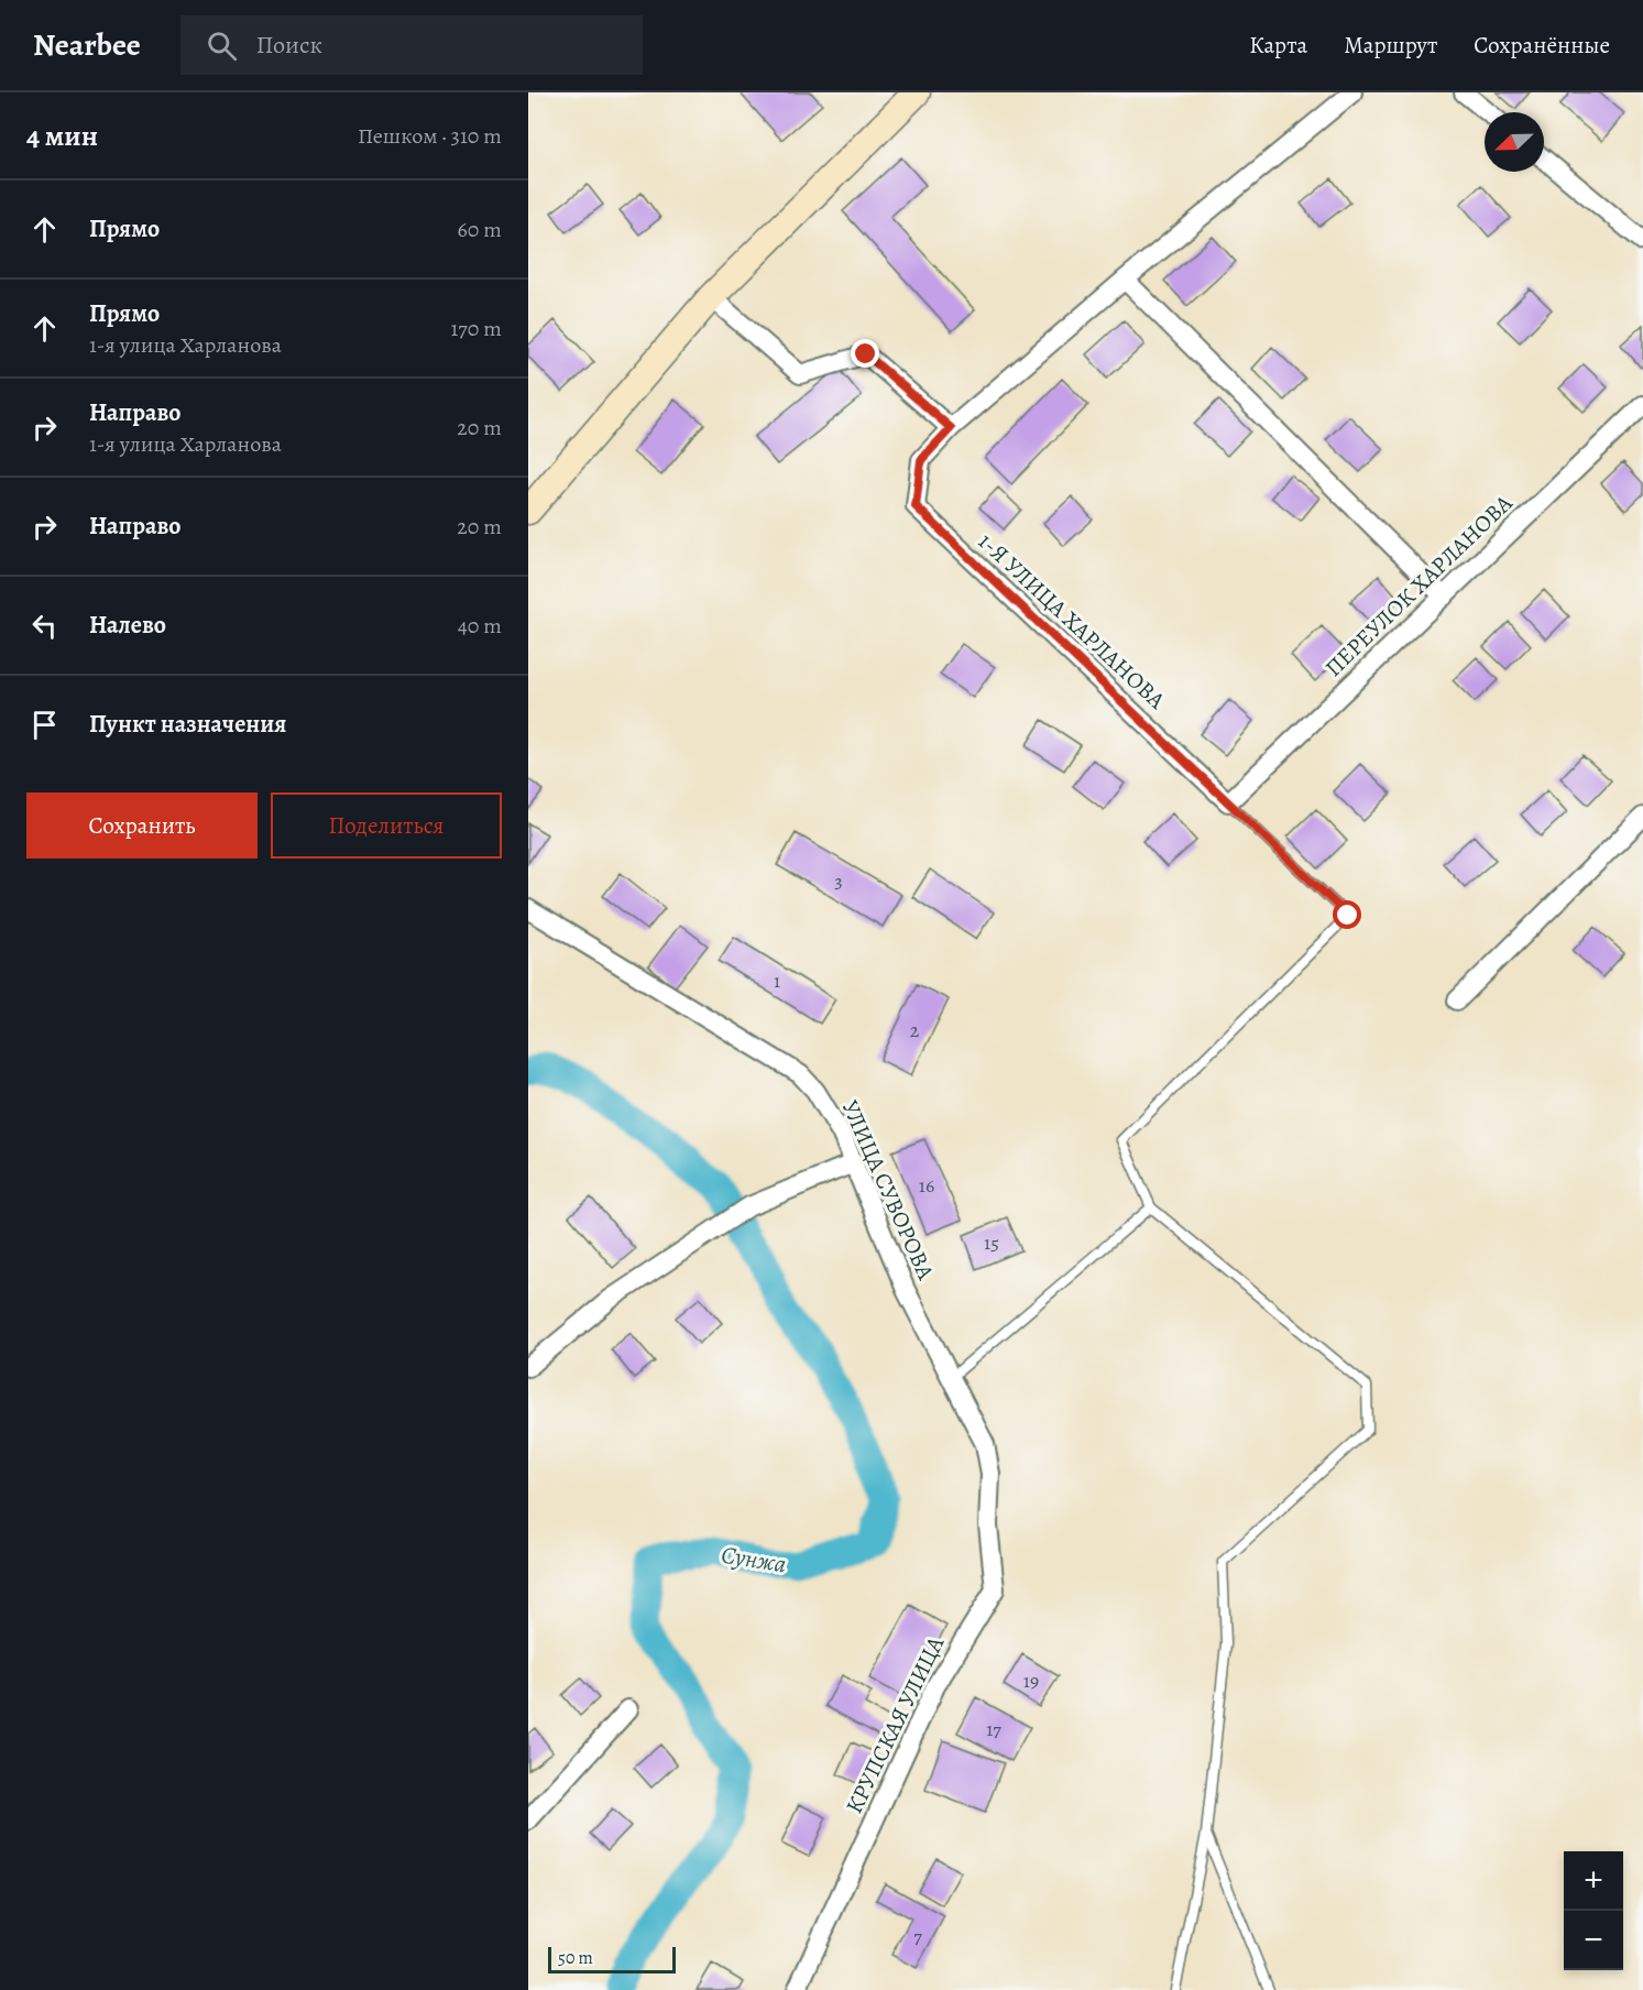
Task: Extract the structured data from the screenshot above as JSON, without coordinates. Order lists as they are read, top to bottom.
{
  "streets": {
    "street": [
      "ПЕРЕУЛОК ХАРЛАНОВА",
      "1-Я УЛИЦА ХАРЛАНОВА",
      "УЛИЦА СУВОРОВА",
      "КРУПСКАЯ УЛИЦА"
    ]
  },
  "crossings": [
    ["ПЕРЕУЛОК ХАРЛАНОВА", "1-Я УЛИЦА ХАРЛАНОВА"],
    ["УЛИЦА СУВОРОВА", "КРУПСКАЯ УЛИЦА"]
  ],
  "water": ["Сунжа"],
  "house_numbers": [
    "3",
    "1",
    "2",
    "16",
    "15",
    "19",
    "17",
    "7"
  ],
  "scale_bar": "50 m",
  "north": "bottom left",
  "page": {
    "header": "Nearbee",
    "search": "Поиск",
    "nav": ["Карта", "Маршрут", "Сохранённые"],
    "heading": ["4 мин", "Пешком · 310 m"],
    "list": [
      ["Прямо", "60 m"],
      ["Прямо", "1-я улица Харланова", "170 m"],
      ["Направо", "1-я улица Харланова", "20 m"],
      ["Направо", "20 m"],
      ["Налево", "40 m"],
      "Пункт назначения"
    ],
    "buttons": ["Сохранить", "Поделиться"],
    "map_buttons": ["+", "−"],
    "scale": "50 m"
  }
}
